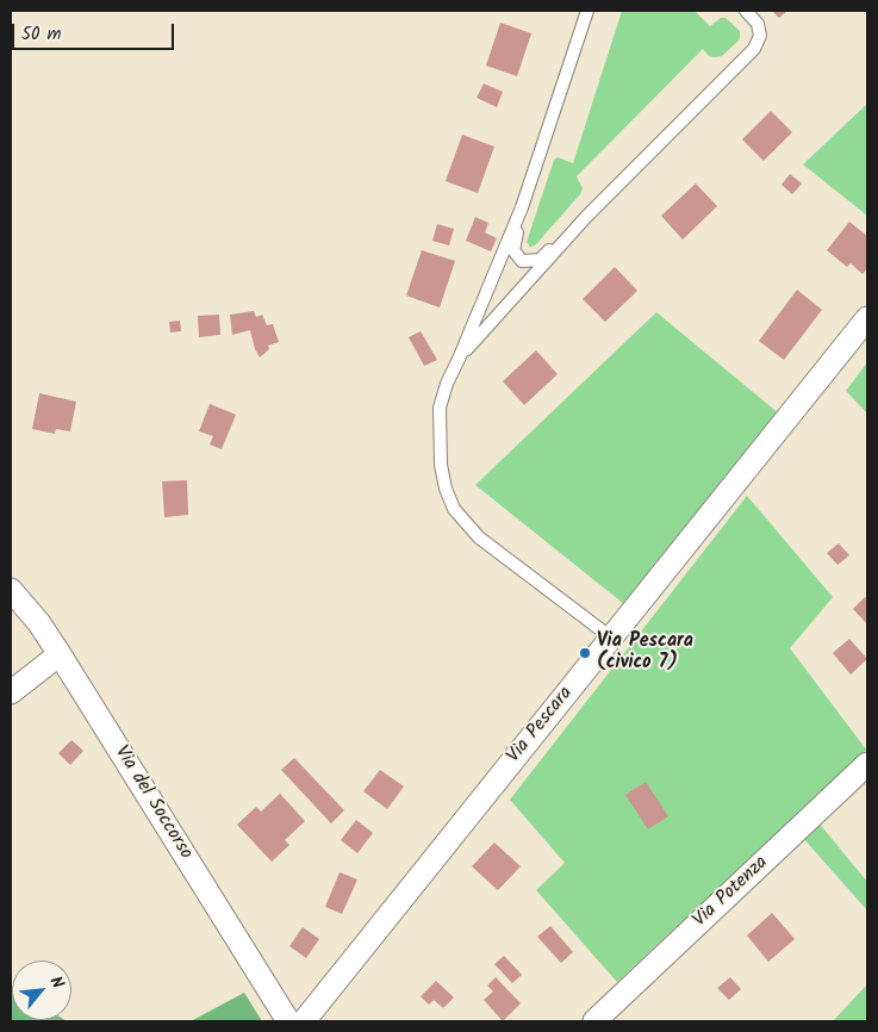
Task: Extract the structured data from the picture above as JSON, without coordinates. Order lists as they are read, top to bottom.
{
  "streets": {
    "street": ["Via Pescara", "Via del Soccorso", "Via Potenza"]
  },
  "places": ["Via Pescara (civico 7)"],
  "scale_bar": "50 m",
  "north": "top right"
}
